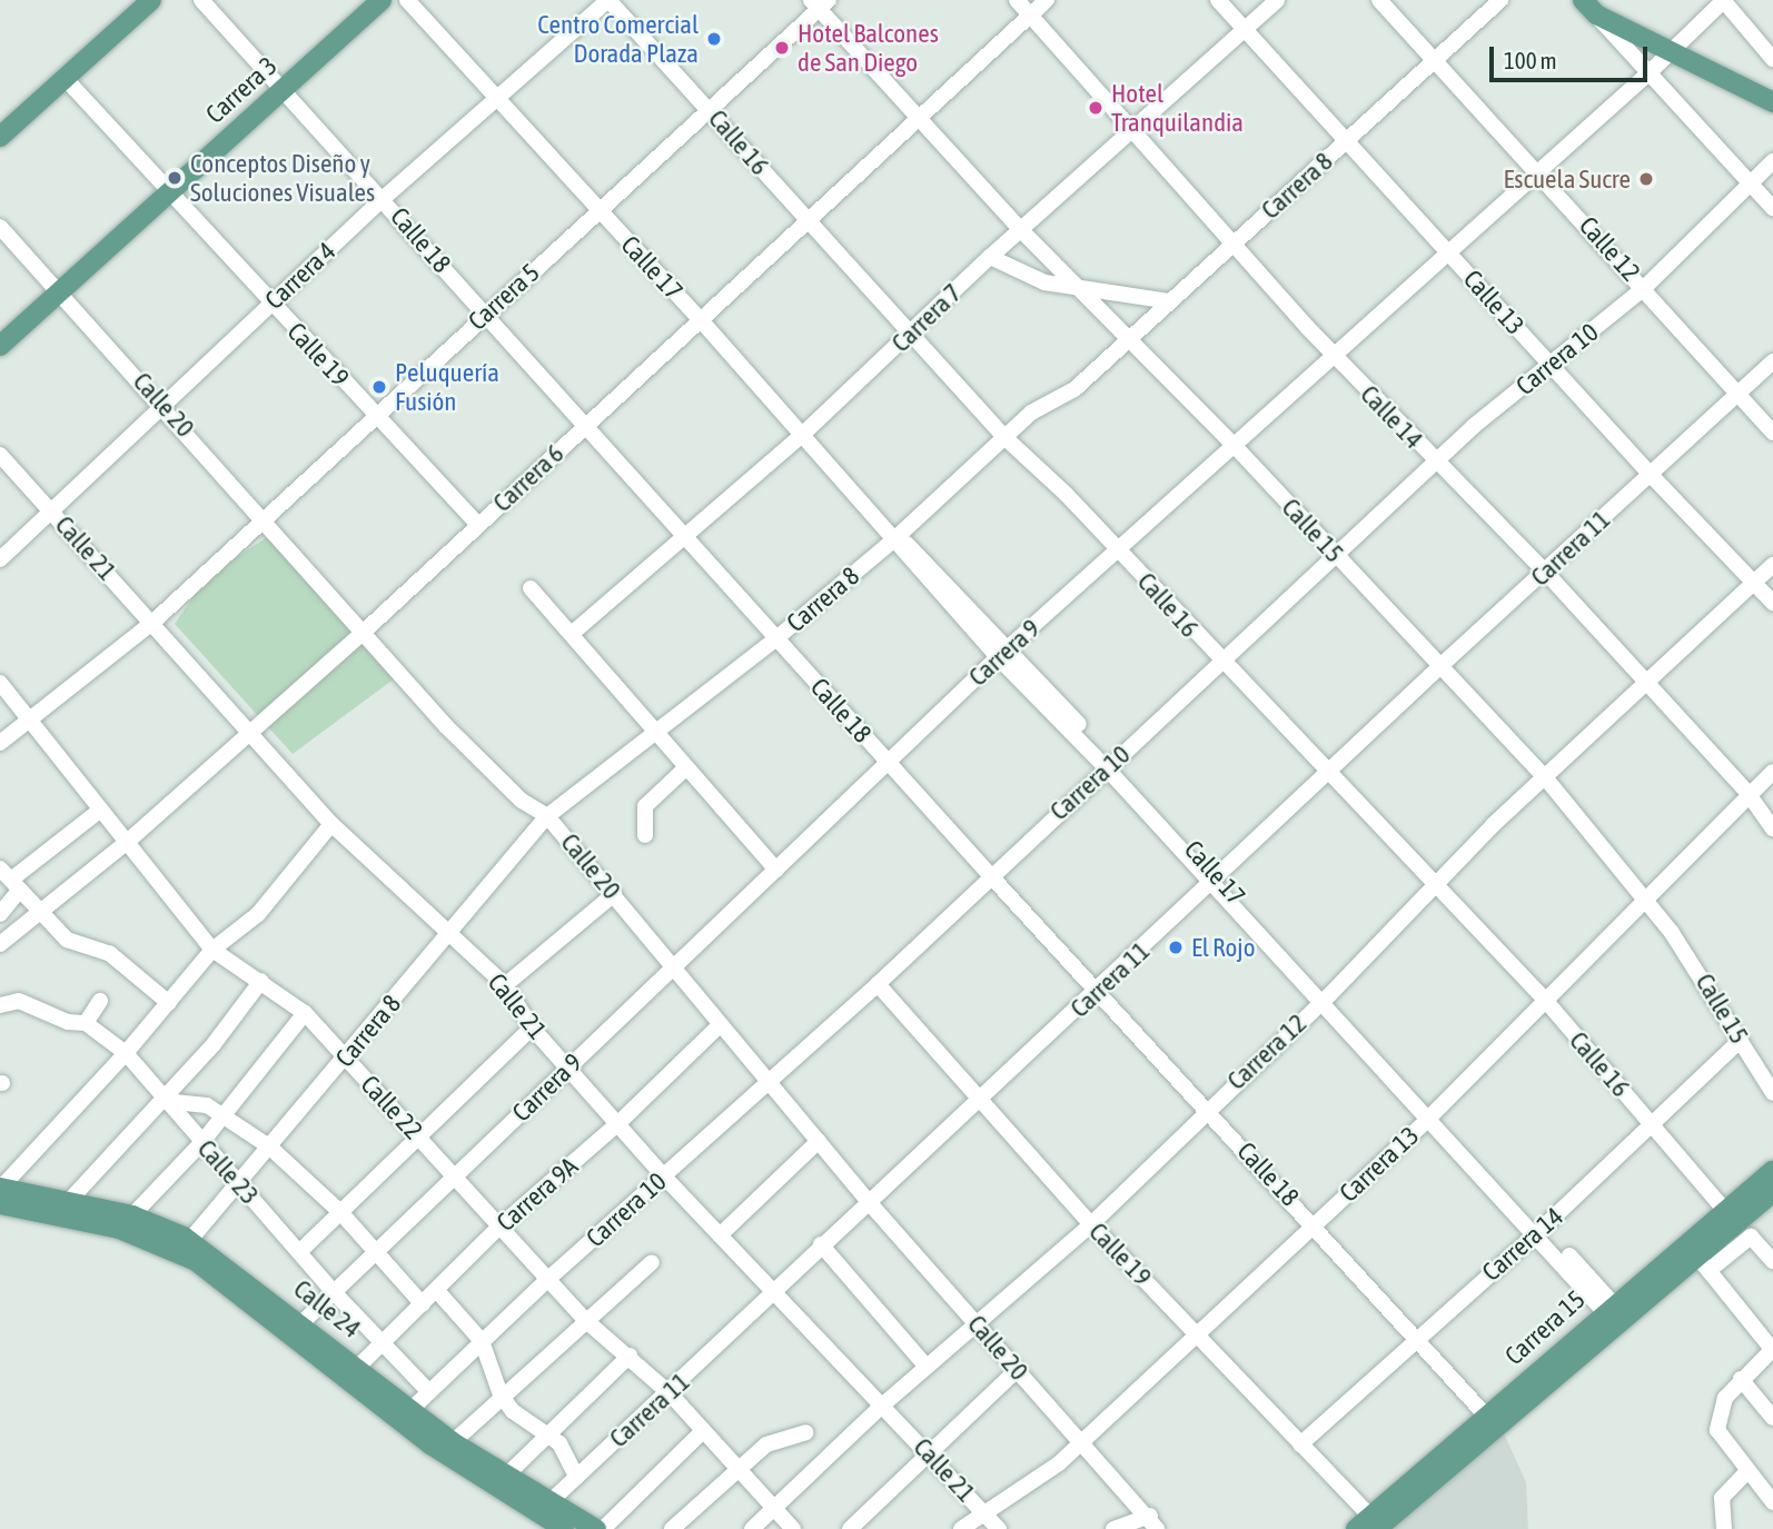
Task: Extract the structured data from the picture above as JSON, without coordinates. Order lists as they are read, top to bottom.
{
  "streets": {
    "main road": ["Carrera 3", "Calle 24", "Carrera 15"],
    "street": [
      "Calle 16",
      "Carrera 8",
      "Calle 18",
      "Calle 12",
      "Calle 17",
      "Carrera 4",
      "Carrera 5",
      "Calle 13",
      "Carrera 7",
      "Calle 19",
      "Carrera 10",
      "Calle 20",
      "Calle 14",
      "Carrera 6",
      "Calle 15",
      "Calle 21",
      "Carrera 11",
      "Carrera 9",
      "Carrera 12",
      "Calle 22",
      "Carrera 13",
      "Calle 23",
      "Carrera 9A",
      "Carrera 14"
    ]
  },
  "crossings": [
    ["Carrera 3", "Calle 18"],
    ["Carrera 3", "Calle 19"],
    ["Carrera 3", "Calle 20"],
    ["Calle 16", "Carrera 8"],
    ["Calle 16", "Carrera 4"],
    ["Calle 16", "Carrera 5"],
    ["Calle 16", "Carrera 7"],
    ["Calle 16", "Carrera 10"],
    ["Calle 16", "Carrera 6"],
    ["Calle 16", "Carrera 11"],
    ["Calle 16", "Carrera 9"],
    ["Calle 16", "Carrera 12"],
    ["Calle 16", "Carrera 13"],
    ["Calle 16", "Carrera 14"],
    ["Calle 16", "Carrera 15"],
    ["Carrera 8", "Calle 18"],
    ["Carrera 8", "Calle 12"],
    ["Carrera 8", "Calle 17"],
    ["Carrera 8", "Calle 13"],
    ["Carrera 8", "Calle 20"],
    ["Carrera 8", "Calle 14"],
    ["Carrera 8", "Calle 15"],
    ["Carrera 8", "Calle 21"],
    ["Carrera 8", "Calle 22"],
    ["Carrera 8", "Calle 23"],
    ["Carrera 8", "Calle 24"],
    ["Calle 18", "Carrera 4"],
    ["Calle 18", "Carrera 5"],
    ["Calle 18", "Carrera 7"],
    ["Calle 18", "Carrera 10"],
    ["Calle 18", "Carrera 6"],
    ["Calle 18", "Carrera 11"],
    ["Calle 18", "Carrera 9"],
    ["Calle 18", "Carrera 12"],
    ["Calle 18", "Carrera 13"],
    ["Calle 18", "Carrera 14"],
    ["Calle 18", "Carrera 15"],
    ["Calle 12", "Carrera 10"],
    ["Calle 12", "Carrera 11"],
    ["Calle 12", "Carrera 9"],
    ["Calle 17", "Carrera 4"],
    ["Calle 17", "Carrera 5"],
    ["Calle 17", "Carrera 7"],
    ["Calle 17", "Carrera 10"],
    ["Calle 17", "Carrera 6"],
    ["Calle 17", "Carrera 11"],
    ["Calle 17", "Carrera 9"],
    ["Calle 17", "Carrera 12"],
    ["Calle 17", "Carrera 13"],
    ["Calle 17", "Carrera 14"],
    ["Calle 17", "Carrera 15"],
    ["Carrera 4", "Calle 19"],
    ["Carrera 4", "Calle 20"],
    ["Carrera 4", "Calle 21"],
    ["Carrera 5", "Calle 19"],
    ["Carrera 5", "Calle 20"],
    ["Carrera 5", "Calle 15"],
    ["Carrera 5", "Calle 21"],
    ["Carrera 5", "Calle 22"],
    ["Calle 13", "Carrera 7"],
    ["Calle 13", "Carrera 10"],
    ["Calle 13", "Carrera 11"],
    ["Calle 13", "Carrera 9"],
    ["Calle 13", "Carrera 12"],
    ["Carrera 7", "Calle 14"],
    ["Carrera 7", "Calle 15"],
    ["Calle 19", "Carrera 10"],
    ["Calle 19", "Carrera 6"],
    ["Calle 19", "Carrera 11"],
    ["Calle 19", "Carrera 12"],
    ["Calle 19", "Carrera 13"],
    ["Calle 19", "Carrera 14"],
    ["Calle 19", "Carrera 15"],
    ["Carrera 10", "Calle 20"],
    ["Carrera 10", "Calle 14"],
    ["Carrera 10", "Calle 15"],
    ["Carrera 10", "Calle 21"],
    ["Carrera 10", "Calle 22"],
    ["Carrera 10", "Calle 23"],
    ["Carrera 10", "Calle 24"],
    ["Calle 20", "Carrera 6"],
    ["Calle 20", "Carrera 11"],
    ["Calle 20", "Carrera 9"],
    ["Calle 20", "Carrera 12"],
    ["Calle 20", "Carrera 13"],
    ["Calle 20", "Carrera 9A"],
    ["Calle 14", "Carrera 6"],
    ["Calle 14", "Carrera 11"],
    ["Calle 14", "Carrera 9"],
    ["Calle 14", "Carrera 12"],
    ["Calle 14", "Carrera 13"],
    ["Carrera 6", "Calle 15"],
    ["Carrera 6", "Calle 21"],
    ["Carrera 6", "Calle 22"],
    ["Calle 15", "Carrera 11"],
    ["Calle 15", "Carrera 9"],
    ["Calle 15", "Carrera 12"],
    ["Calle 15", "Carrera 13"],
    ["Calle 15", "Carrera 14"],
    ["Calle 21", "Carrera 11"],
    ["Calle 21", "Carrera 9"],
    ["Calle 21", "Carrera 12"],
    ["Calle 21", "Carrera 13"],
    ["Calle 21", "Carrera 9A"],
    ["Carrera 11", "Calle 22"],
    ["Carrera 11", "Calle 24"],
    ["Carrera 9", "Calle 22"],
    ["Carrera 9", "Calle 23"],
    ["Carrera 9", "Calle 24"],
    ["Carrera 12", "Calle 22"],
    ["Calle 22", "Carrera 9A"],
    ["Calle 23", "Carrera 9A"],
    ["Carrera 9A", "Calle 24"]
  ],
  "places": [
    "Centro Comercial Dorada Plaza",
    "Hotel Balcones de San Diego",
    "Hotel Tranquilandia",
    "Conceptos Diseño y Soluciones Visuales",
    "Escuela Sucre",
    "Peluquería Fusión",
    "El Rojo"
  ],
  "scale_bar": "100 m"
}
